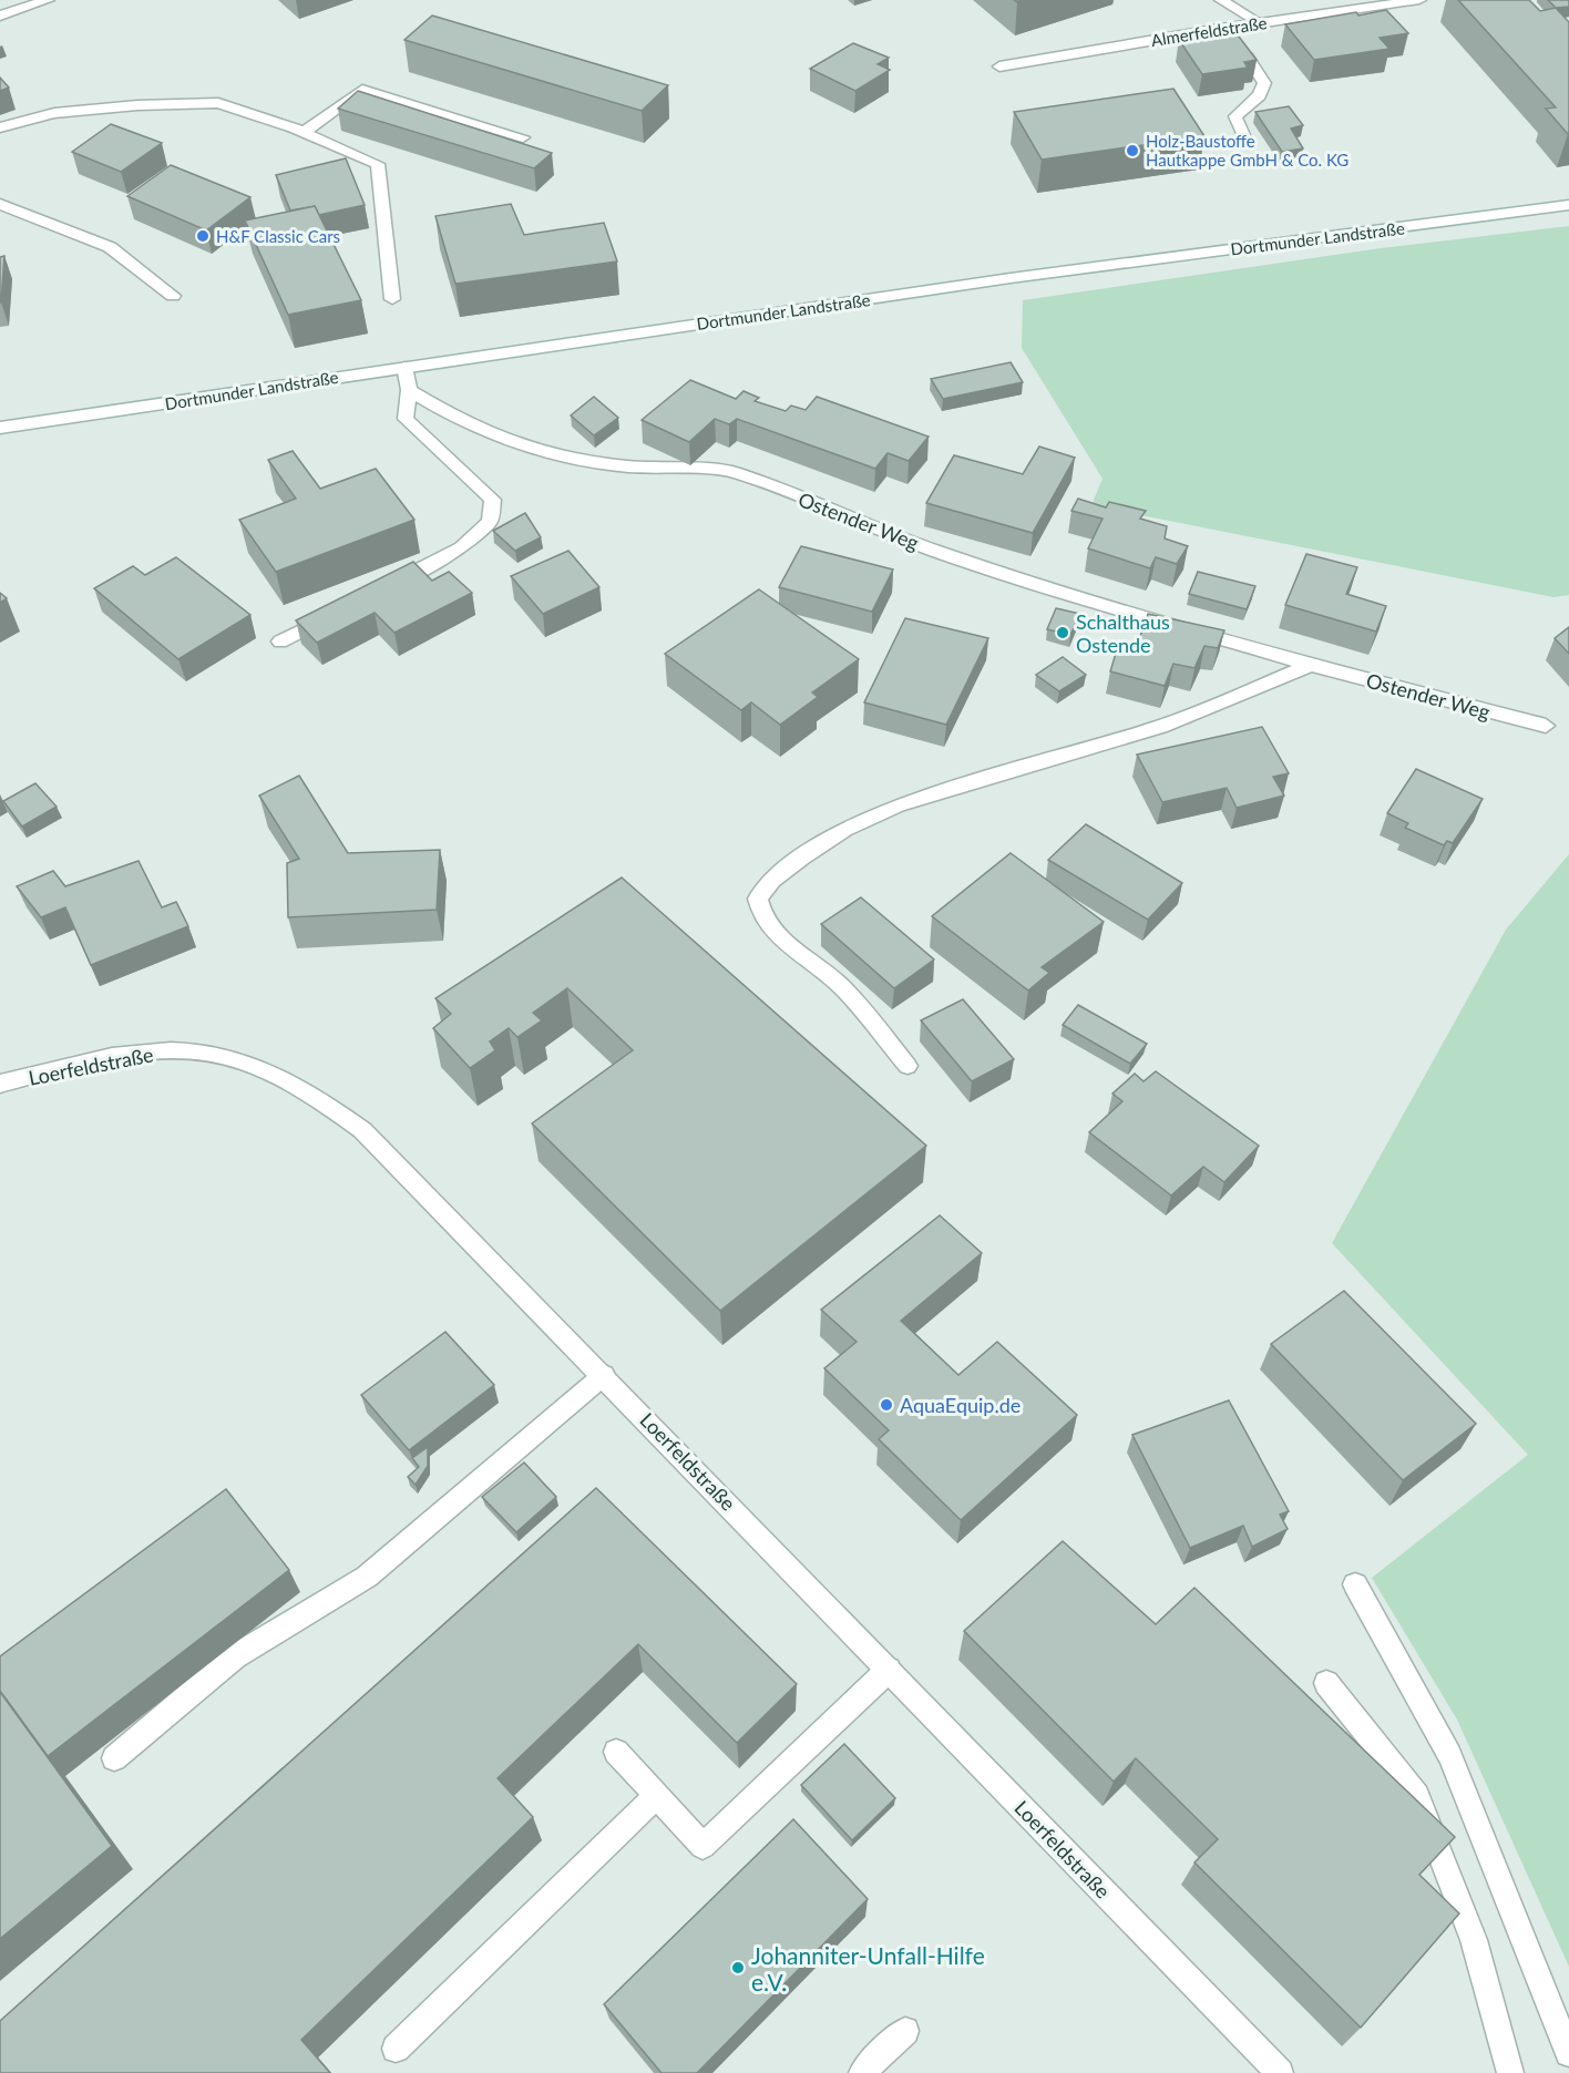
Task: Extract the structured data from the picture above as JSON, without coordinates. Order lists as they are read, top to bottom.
{
  "streets": {
    "street": [
      "Almerfeldstraße",
      "Dortmunder Landstraße",
      "Ostender Weg",
      "Loerfeldstraße"
    ]
  },
  "places": [
    "Holz-Baustoffe Hautkappe GmbH & Co. KG",
    "H&F Classic Cars",
    "Schalthaus Ostende",
    "AquaEquip.de",
    "Johanniter-Unfall-Hilfe e.V."
  ]
}
